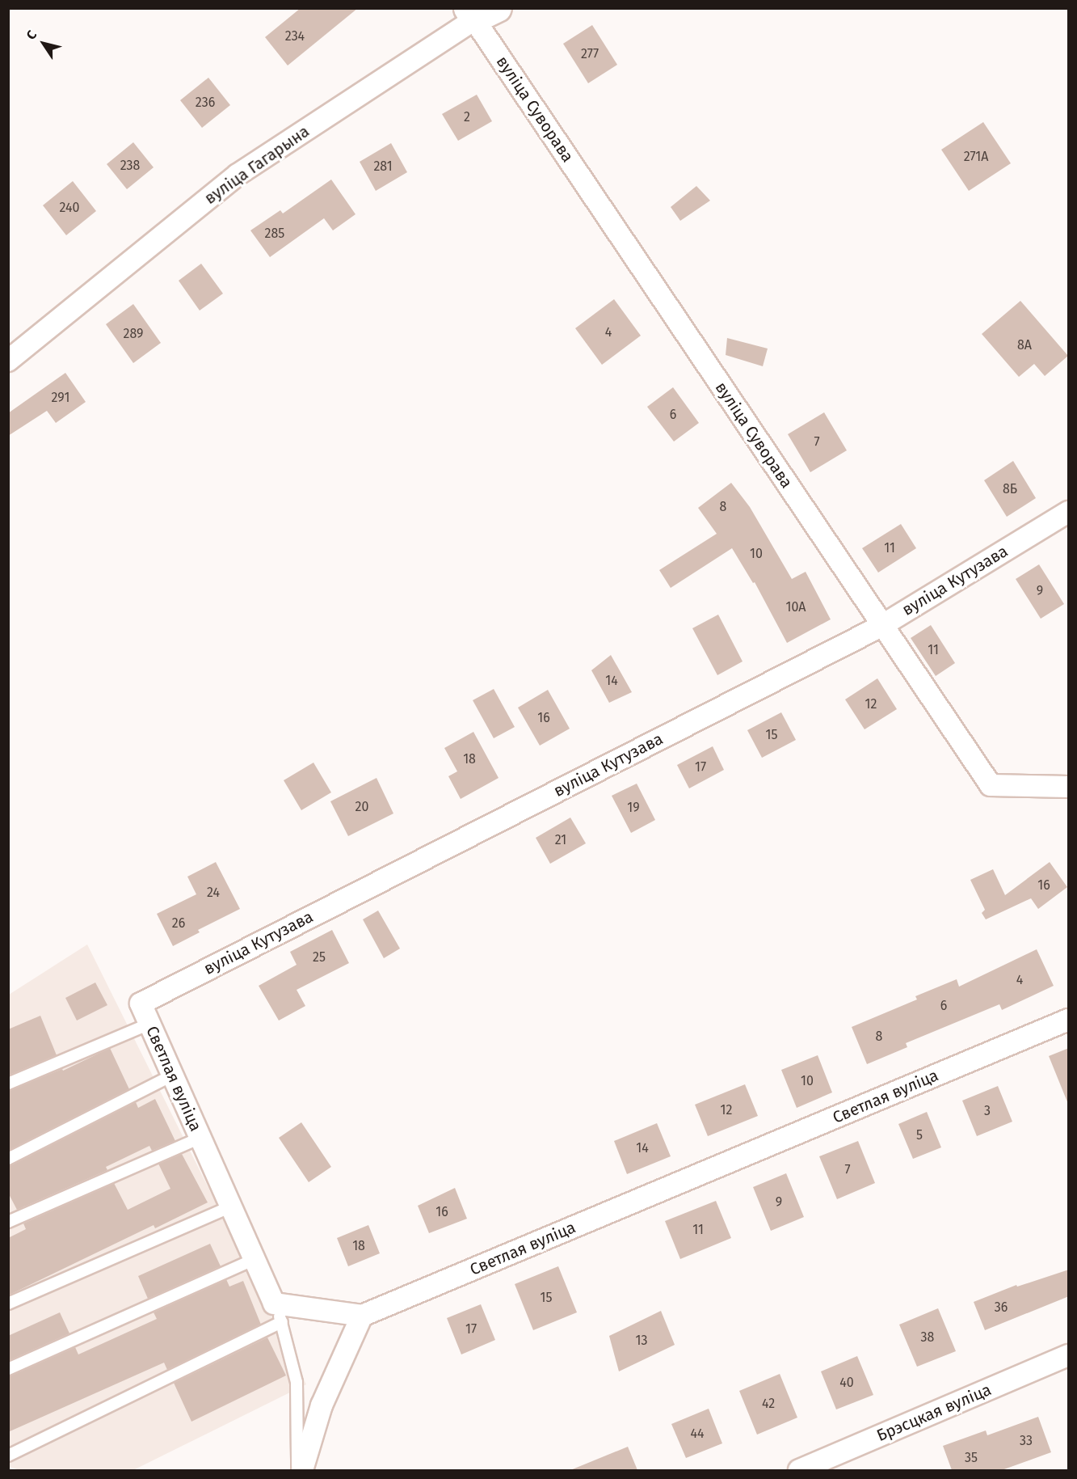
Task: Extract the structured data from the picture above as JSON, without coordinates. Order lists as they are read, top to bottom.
{
  "streets": {
    "street": [
      "вуліца Суворава",
      "вуліца Гагарына",
      "вуліца Кутузава",
      "Светлая вуліца",
      "Брэсцкая вуліца"
    ]
  },
  "crossings": [
    ["вуліца Суворава", "вуліца Гагарына"],
    ["вуліца Суворава", "вуліца Кутузава"],
    ["вуліца Кутузава", "Светлая вуліца"]
  ],
  "house_numbers": [
    "234",
    "277",
    "236",
    "2",
    "271А",
    "238",
    "281",
    "240",
    "285",
    "4",
    "289",
    "8А",
    "291",
    "6",
    "7",
    "8Б",
    "8",
    "11",
    "10",
    "9",
    "10А",
    "11",
    "14",
    "12",
    "16",
    "15",
    "18",
    "17",
    "20",
    "19",
    "21",
    "16",
    "24",
    "26",
    "25",
    "4",
    "6",
    "8",
    "10",
    "12",
    "3",
    "5",
    "14",
    "7",
    "9",
    "16",
    "11",
    "18",
    "15",
    "36",
    "17",
    "38",
    "13",
    "40",
    "42",
    "44",
    "33",
    "35"
  ],
  "north": "top left"
}
